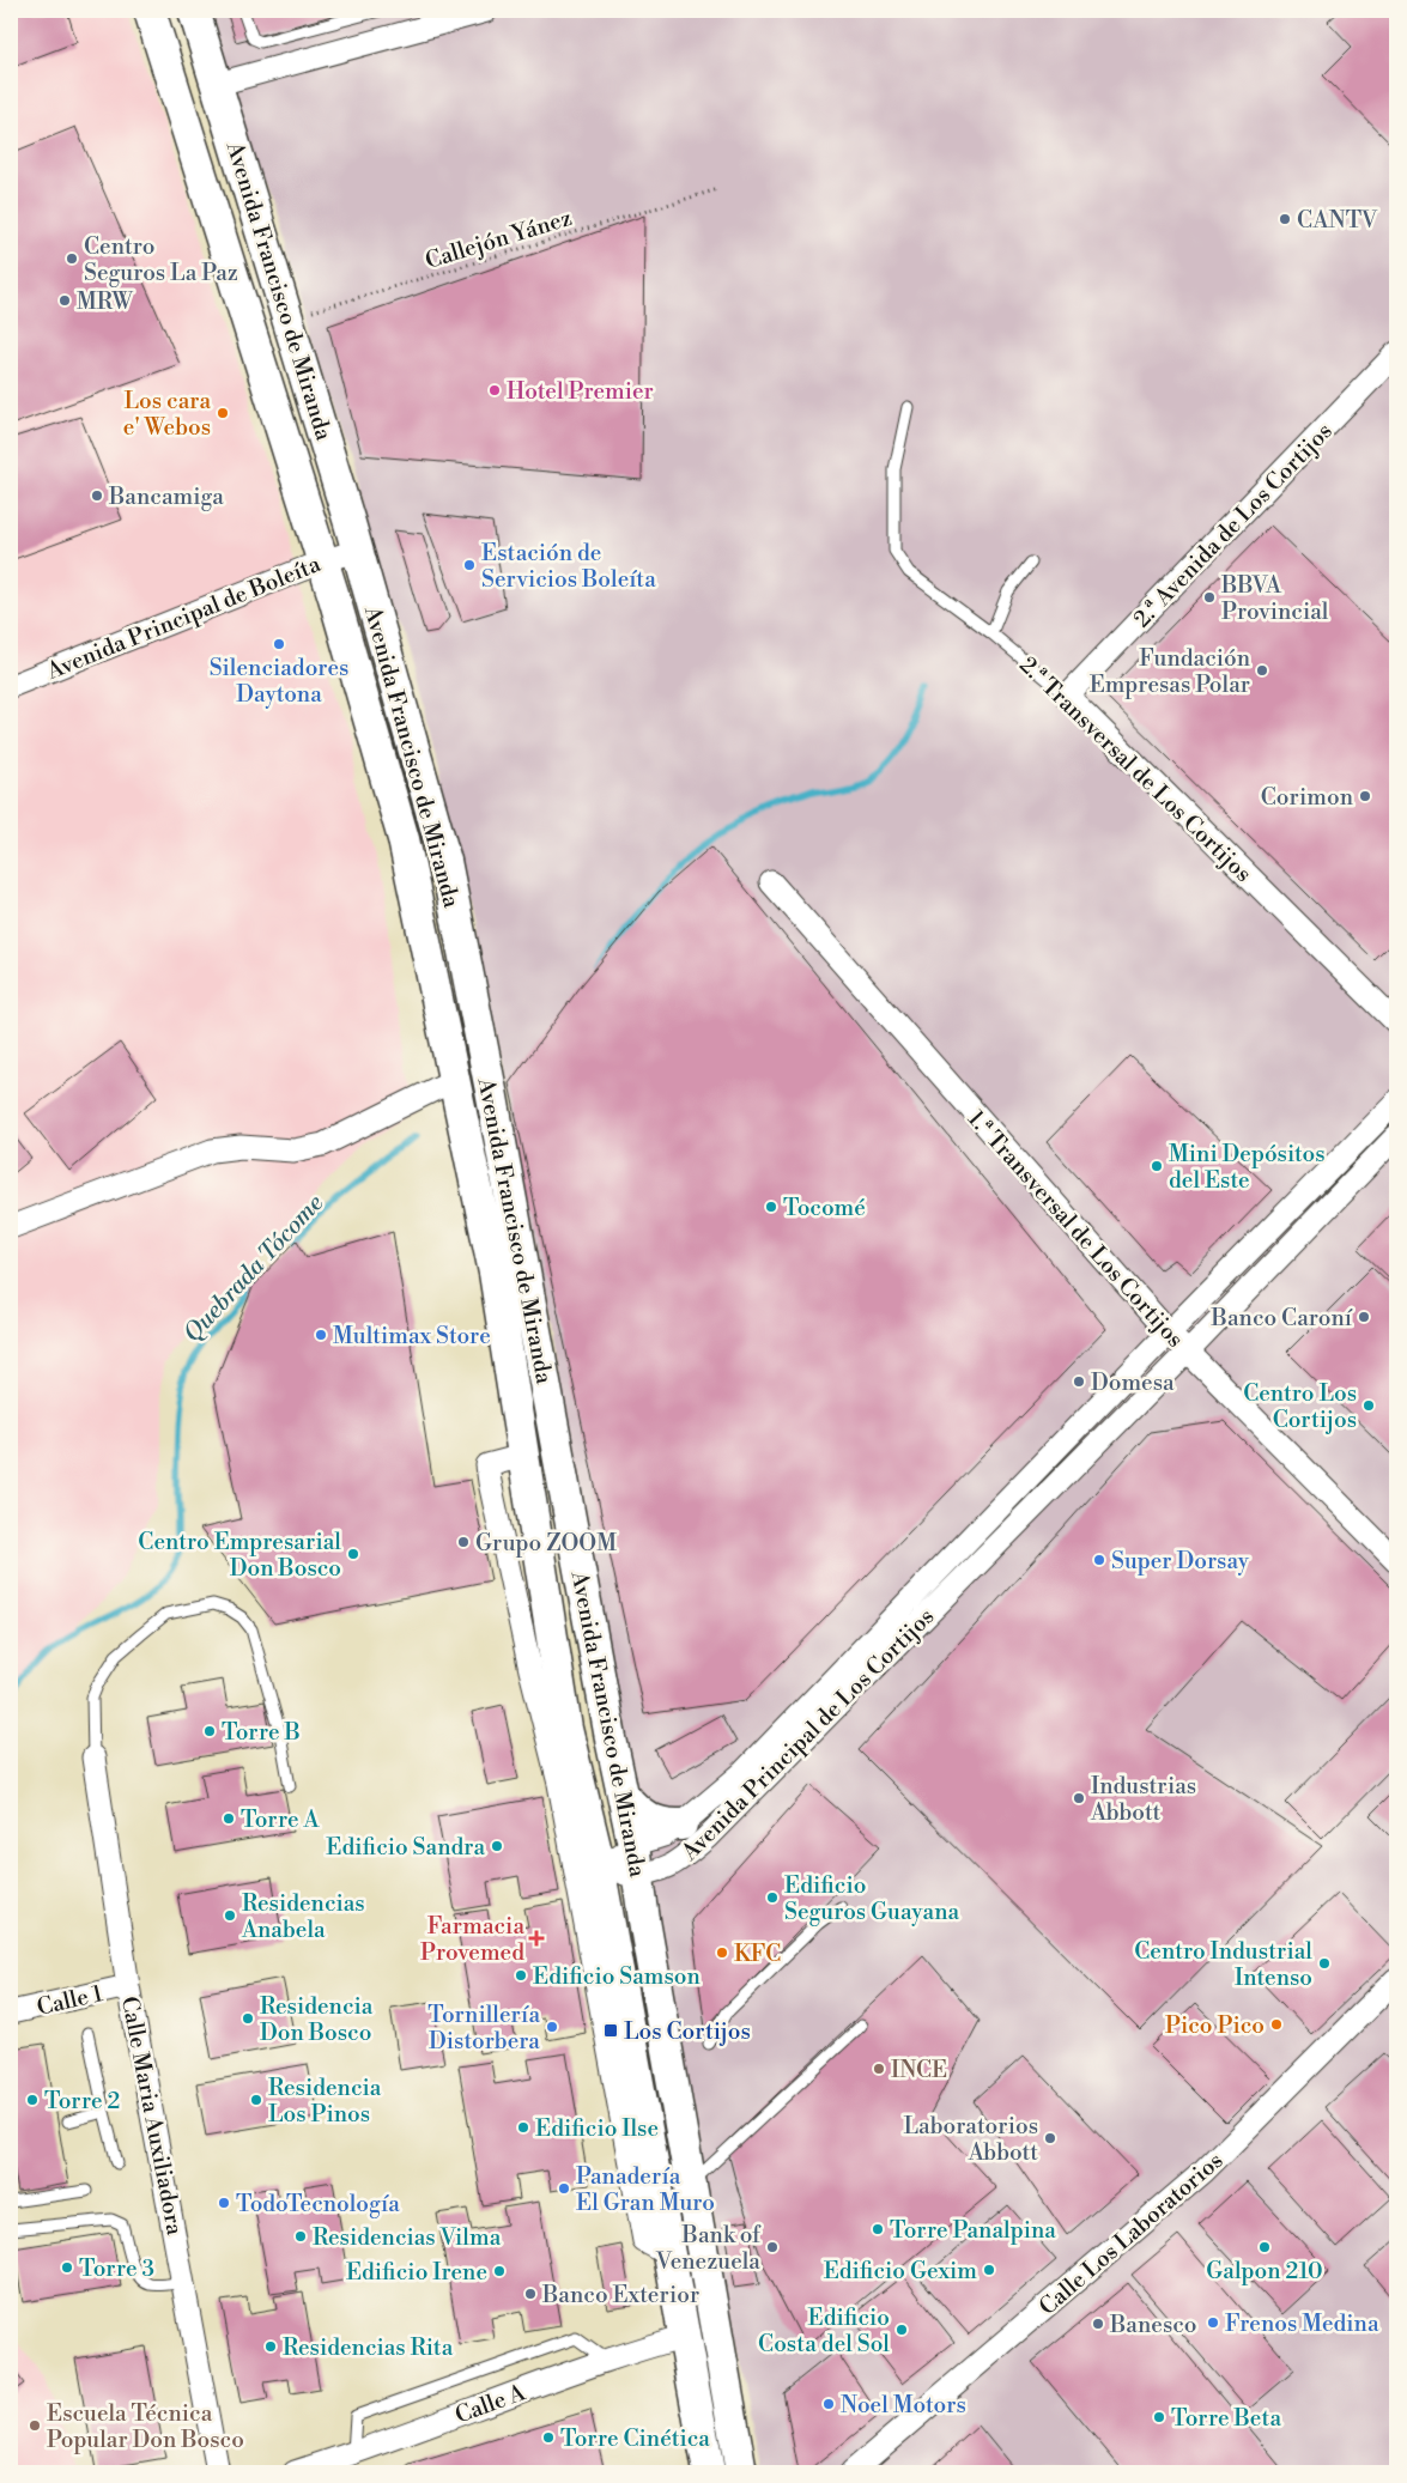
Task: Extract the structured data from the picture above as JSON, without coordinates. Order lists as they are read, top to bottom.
{
  "streets": {
    "main road": ["Avenida Francisco de Miranda"],
    "street": [
      "2.ª Avenida de Los Cortijos",
      "Avenida Principal de Boleíta",
      "2.ª Transversal de Los Cortijos",
      "1.ª Transversal de Los Cortijos",
      "Avenida Principal de Los Cortijos",
      "Calle 1",
      "Calle Maria Auxiliadora",
      "Calle Los Laboratorios",
      "Calle A"
    ],
    "path": ["Callejón Yánez"]
  },
  "crossings": [
    ["Callejón Yánez", "Avenida Francisco de Miranda"],
    ["Avenida Francisco de Miranda", "Avenida Principal de Boleíta"],
    ["Avenida Francisco de Miranda", "Avenida Principal de Los Cortijos"],
    ["Avenida Francisco de Miranda", "Calle A"],
    ["2.ª Avenida de Los Cortijos", "2.ª Transversal de Los Cortijos"],
    ["1.ª Transversal de Los Cortijos", "Avenida Principal de Los Cortijos"],
    ["Calle 1", "Calle Maria Auxiliadora"]
  ],
  "water": ["Quebrada Tócome"],
  "places": {
    "other": [
      "CANTV",
      "Centro Seguros La Paz",
      "MRW",
      "Hotel Premier",
      "Los cara e' Webos",
      "Bancamiga",
      "Estación de Servicios Boleíta",
      "BBVA Provincial",
      "Silenciadores Daytona",
      "Fundación Empresas Polar",
      "Corimon",
      "Mini Depósitos del Este",
      "Tocomé",
      "Banco Caroní",
      "Multimax Store",
      "Domesa",
      "Centro Los Cortijos",
      "Grupo ZOOM",
      "Centro Empresarial Don Bosco",
      "Super Dorsay",
      "Torre B",
      "Industrias Abbott",
      "Torre A",
      "Edificio Sandra",
      "Edificio Seguros Guayana",
      "Residencias Anabela",
      "KFC",
      "Centro Industrial Intenso",
      "Edificio Samson",
      "Residencia Don Bosco",
      "Pico Pico",
      "Tornillería Distorbera",
      "INCE",
      "Torre 2",
      "Residencia Los Pinos",
      "Edificio Ilse",
      "Laboratorios Abbott",
      "Panadería El Gran Muro",
      "TodoTecnología",
      "Torre Panalpina",
      "Residencias Vilma",
      "Bank of Venezuela",
      "Galpon 210",
      "Torre 3",
      "Edificio Gexim",
      "Edificio Irene",
      "Banco Exterior",
      "Frenos Medina",
      "Banesco",
      "Edificio Costa del Sol",
      "Residencias Rita",
      "Noel Motors",
      "Torre Beta",
      "Escuela Técnica Popular Don Bosco",
      "Torre Cinética"
    ],
    "health": ["Farmacia Provemed"],
    "transit": ["Los Cortijos"]
  }
}
